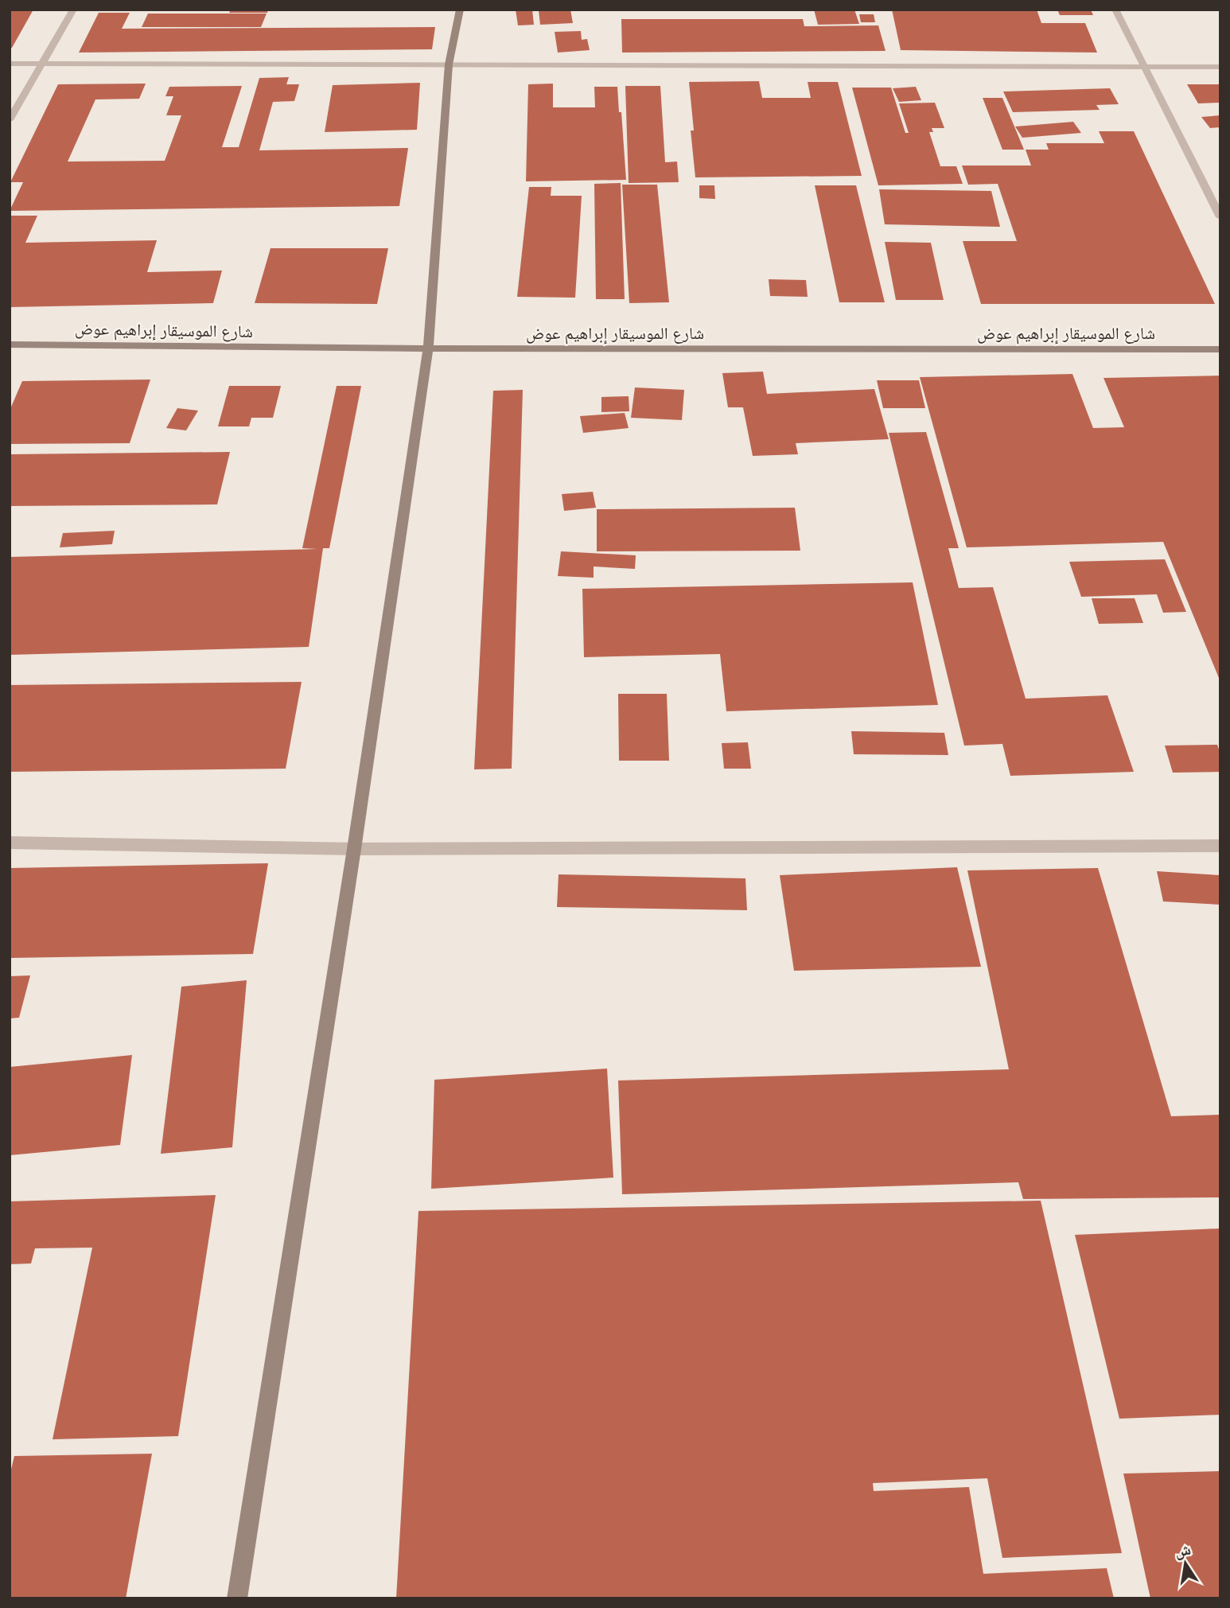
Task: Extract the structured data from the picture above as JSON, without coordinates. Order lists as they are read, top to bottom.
{
  "streets": {
    "street": ["شارع الموسيقار إبراهيم عوض"]
  },
  "north": "top"
}
